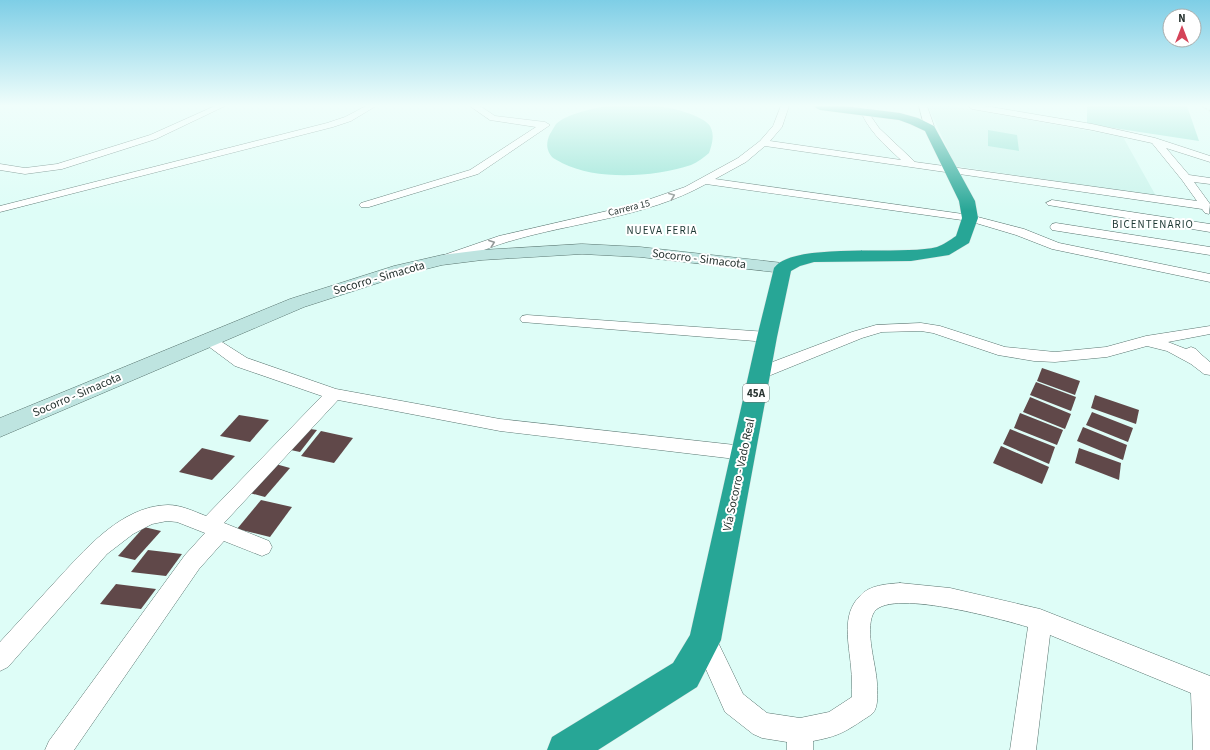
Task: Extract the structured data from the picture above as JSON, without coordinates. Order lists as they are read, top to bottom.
{
  "streets": {
    "highway": ["45A", "Vía Socorro - Vado Real"],
    "street": ["Carrera 15", "Socorro - Simacota"]
  },
  "crossings": [
    ["Carrera 15", "Socorro - Simacota"],
    ["Socorro - Simacota", "Vía Socorro - Vado Real"]
  ],
  "districts": ["BICENTENARIO", "NUEVA FERIA"],
  "north": "top"
}
